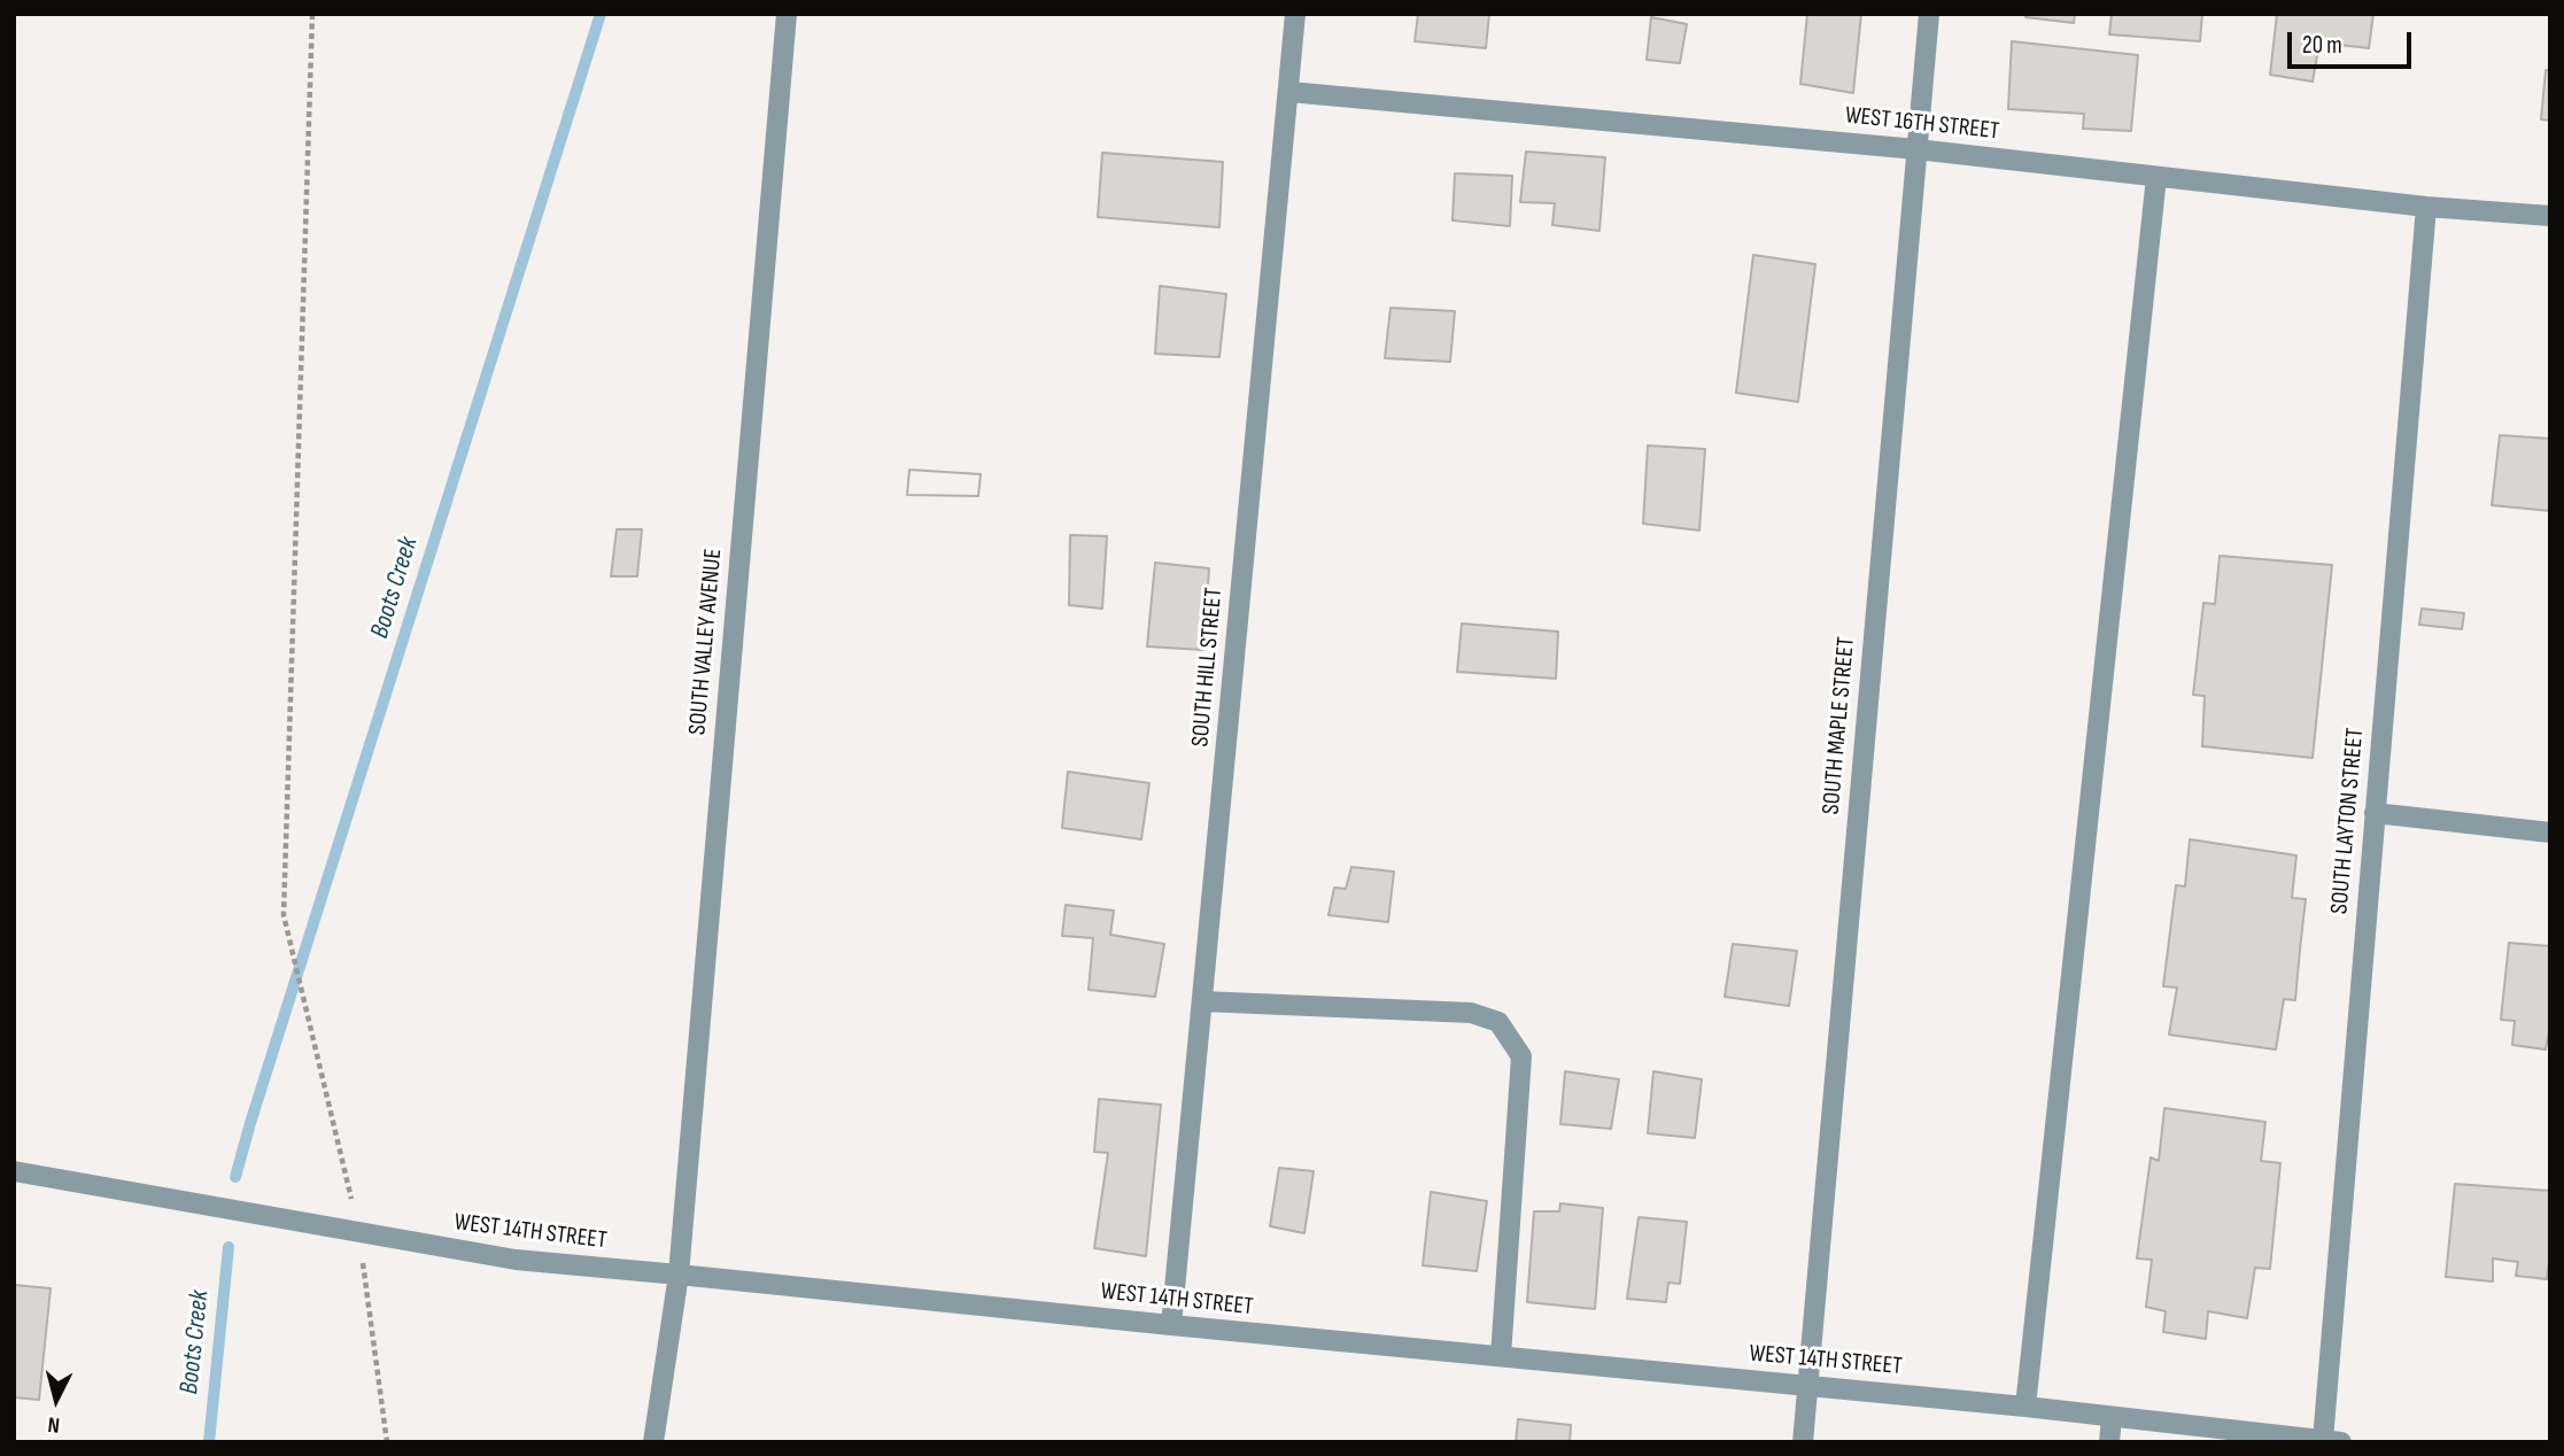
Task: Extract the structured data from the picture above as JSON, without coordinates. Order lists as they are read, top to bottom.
{
  "streets": {
    "street": [
      "WEST 16TH STREET",
      "SOUTH VALLEY AVENUE",
      "SOUTH HILL STREET",
      "SOUTH MAPLE STREET",
      "SOUTH LAYTON STREET",
      "WEST 14TH STREET"
    ]
  },
  "crossings": [
    ["WEST 16TH STREET", "SOUTH HILL STREET"],
    ["WEST 16TH STREET", "SOUTH MAPLE STREET"],
    ["WEST 16TH STREET", "SOUTH LAYTON STREET"],
    ["SOUTH VALLEY AVENUE", "WEST 14TH STREET"],
    ["SOUTH HILL STREET", "WEST 14TH STREET"],
    ["SOUTH MAPLE STREET", "WEST 14TH STREET"],
    ["SOUTH LAYTON STREET", "WEST 14TH STREET"]
  ],
  "water": ["Boots Creek"],
  "scale_bar": "20 m",
  "north": "bottom"
}
